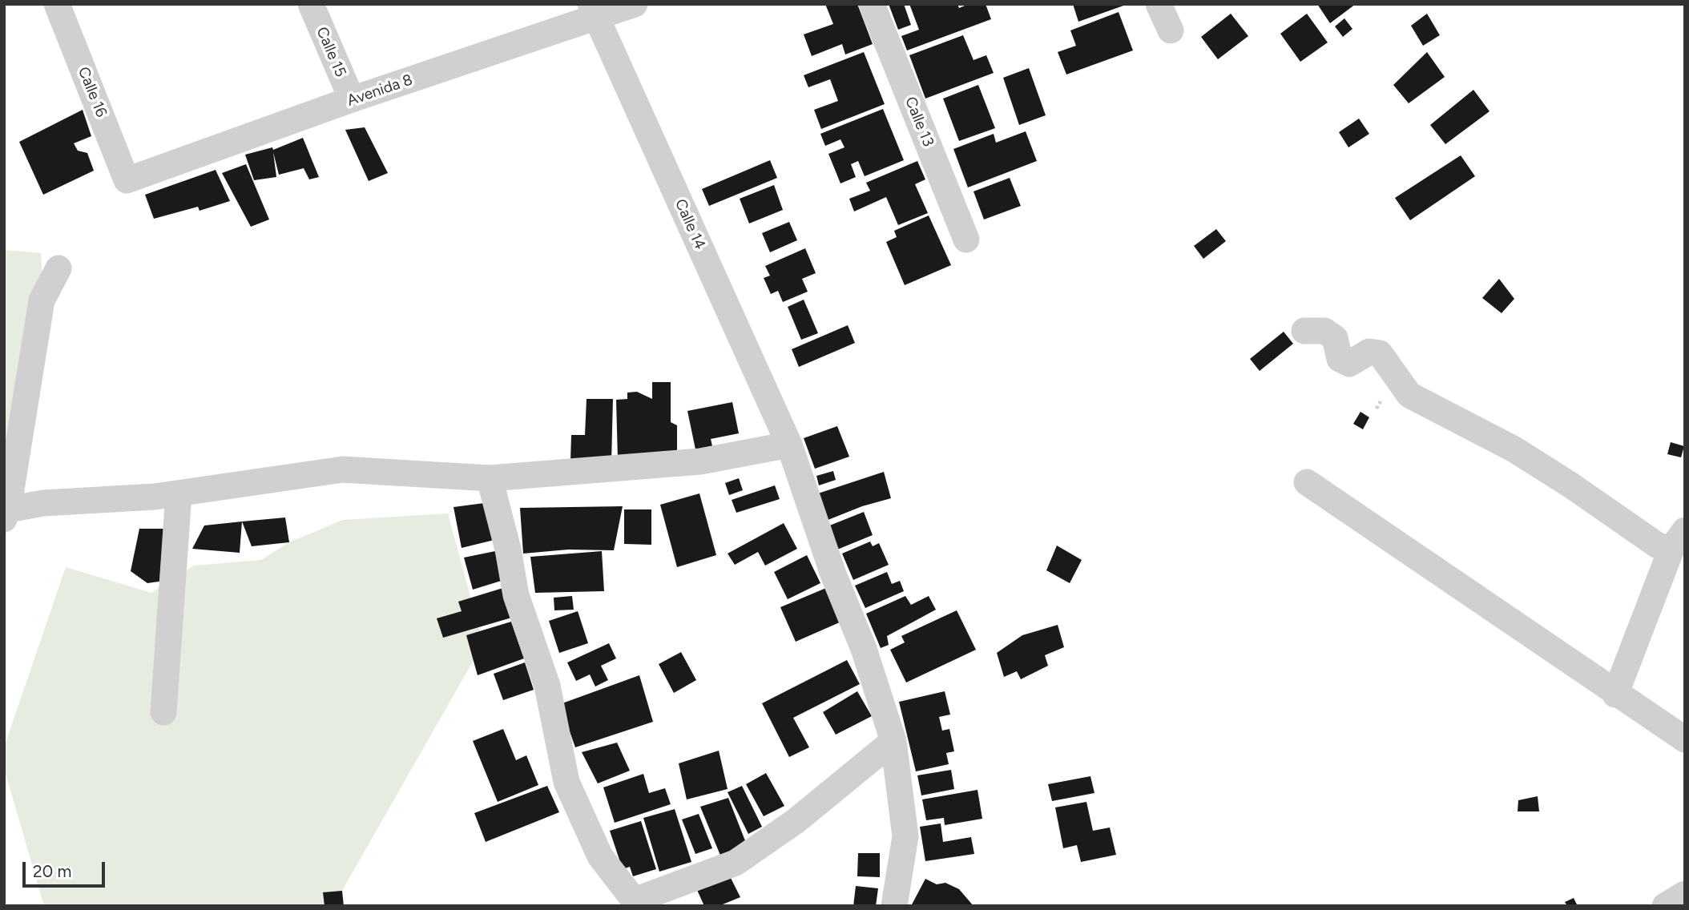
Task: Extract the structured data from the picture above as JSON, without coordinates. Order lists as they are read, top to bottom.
{
  "streets": {
    "street": [
      "Calle 15",
      "Avenida 8",
      "Calle 16",
      "Calle 13",
      "Calle 14"
    ]
  },
  "crossings": [
    ["Calle 15", "Avenida 8"],
    ["Avenida 8", "Calle 16"],
    ["Avenida 8", "Calle 14"]
  ],
  "scale_bar": "20 m"
}
